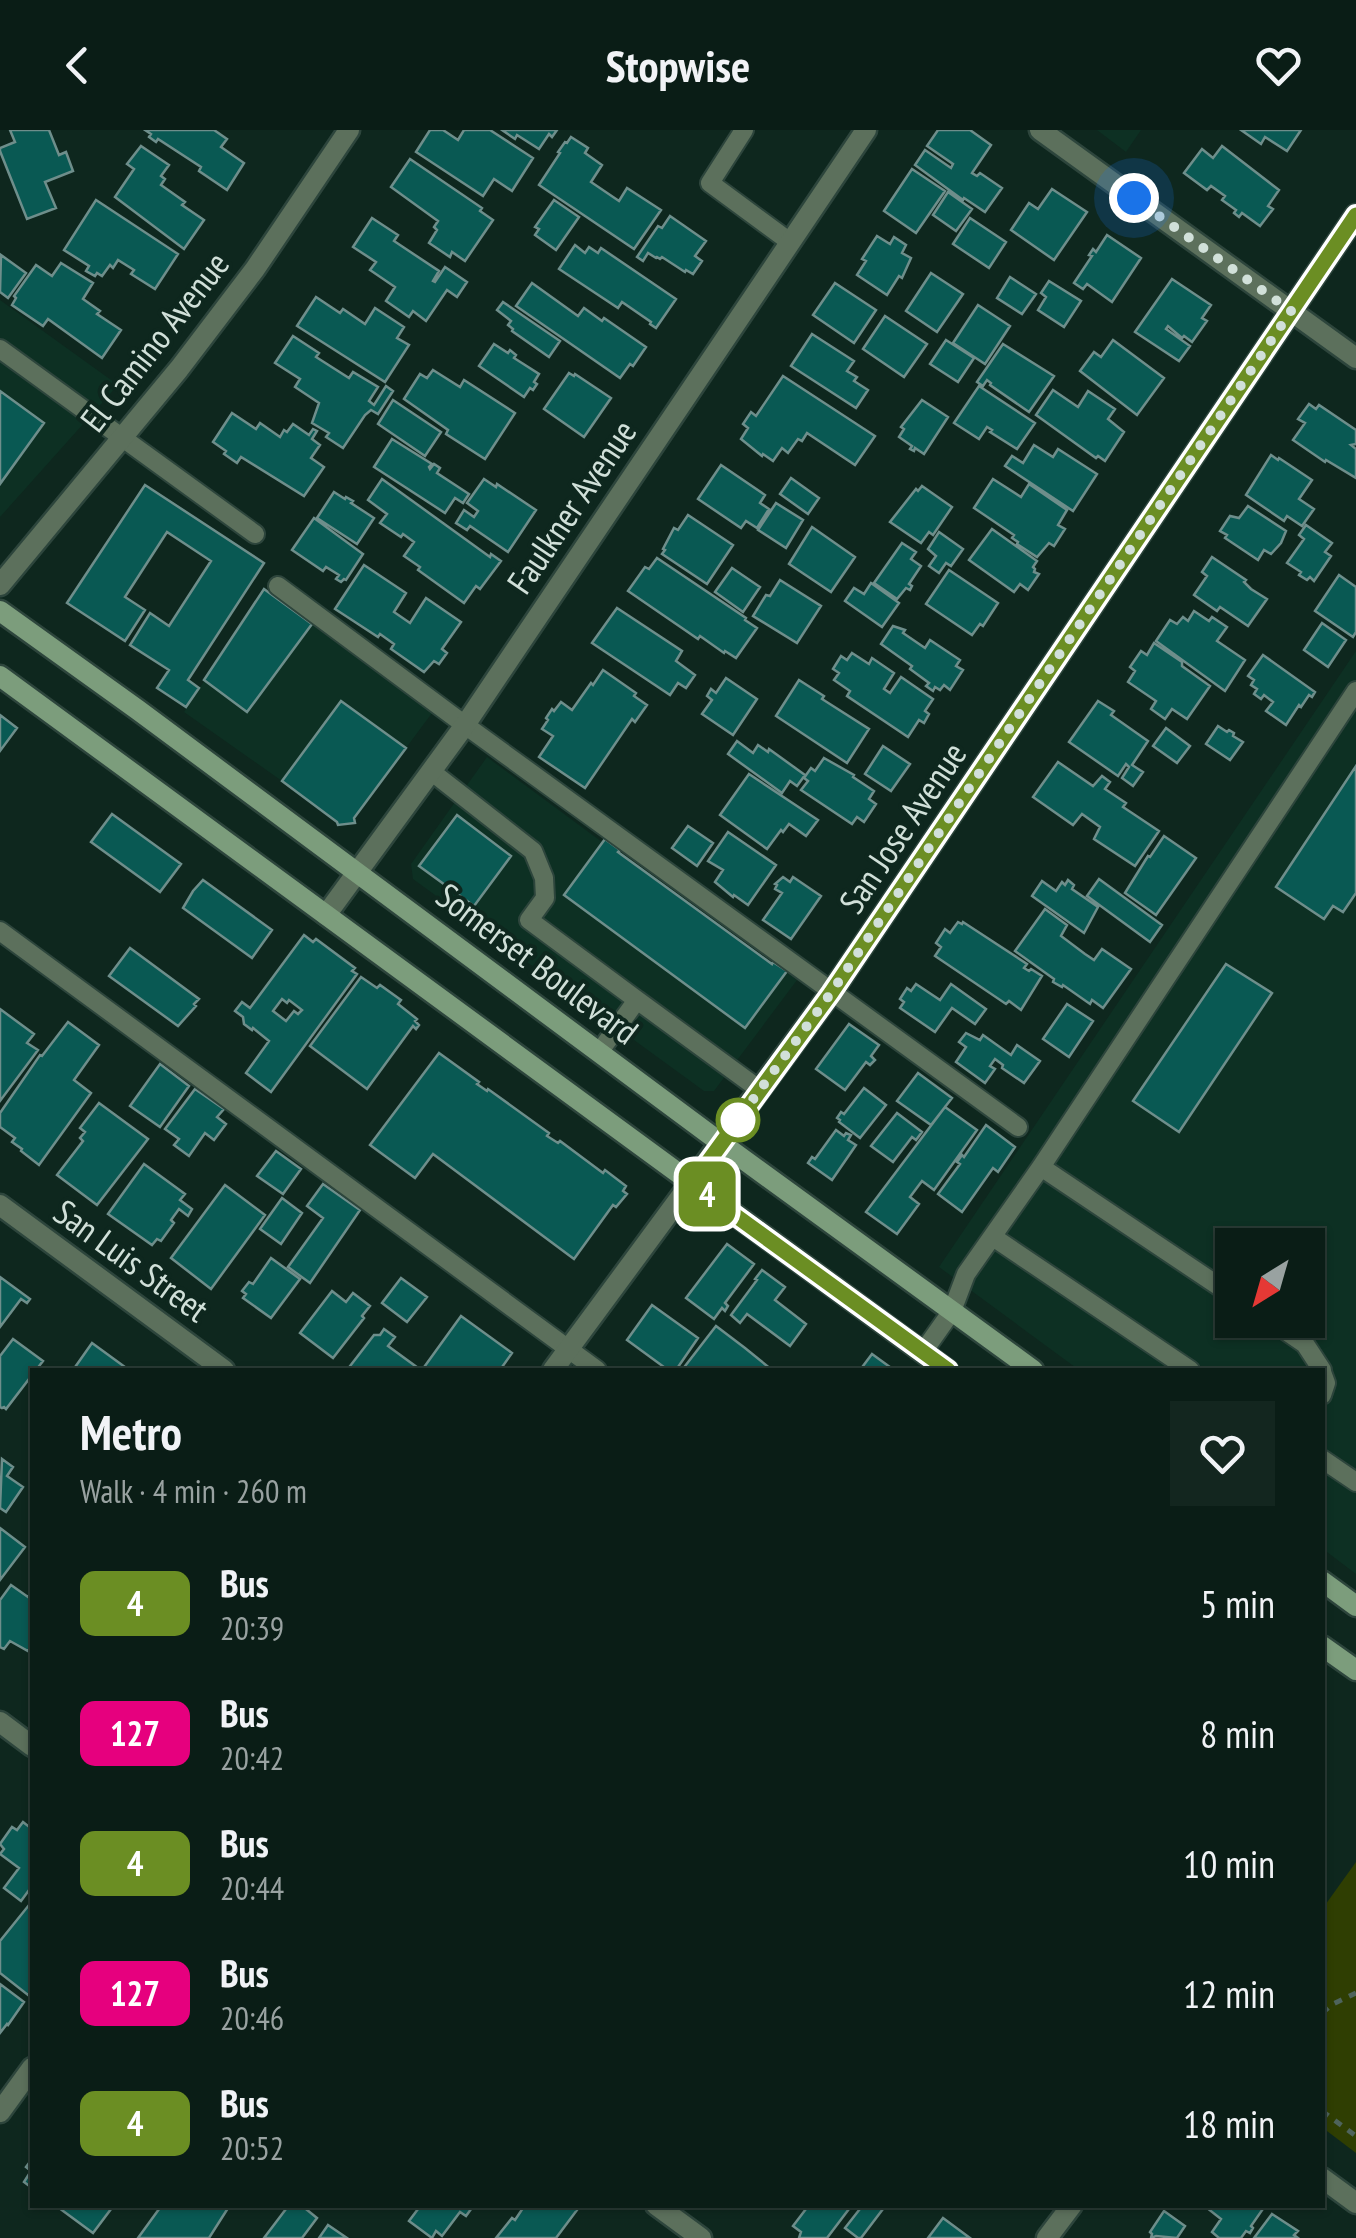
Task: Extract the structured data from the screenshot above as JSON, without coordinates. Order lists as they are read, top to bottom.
{
  "streets": {
    "main road": ["Somerset Boulevard"],
    "street": [
      "El Camino Avenue",
      "Faulkner Avenue",
      "San Jose Avenue",
      "San Luis Street"
    ]
  },
  "crossings": [
    ["Faulkner Avenue", "Somerset Boulevard"],
    ["San Jose Avenue", "Somerset Boulevard"]
  ],
  "lines": ["bus line 4"],
  "north": "bottom left",
  "page": {
    "header": "Stopwise",
    "on_map": "4",
    "heading": ["Metro", "Walk · 4 min · 260 m"],
    "list": [
      {
        "mark": "4",
        "name": "Bus",
        "note": "20:39",
        "value": "5 min"
      },
      {
        "mark": "127",
        "name": "Bus",
        "note": "20:42",
        "value": "8 min"
      },
      {
        "mark": "4",
        "name": "Bus",
        "note": "20:44",
        "value": "10 min"
      },
      {
        "mark": "127",
        "name": "Bus",
        "note": "20:46",
        "value": "12 min"
      },
      {
        "mark": "4",
        "name": "Bus",
        "note": "20:52",
        "value": "18 min"
      }
    ]
  }
}
